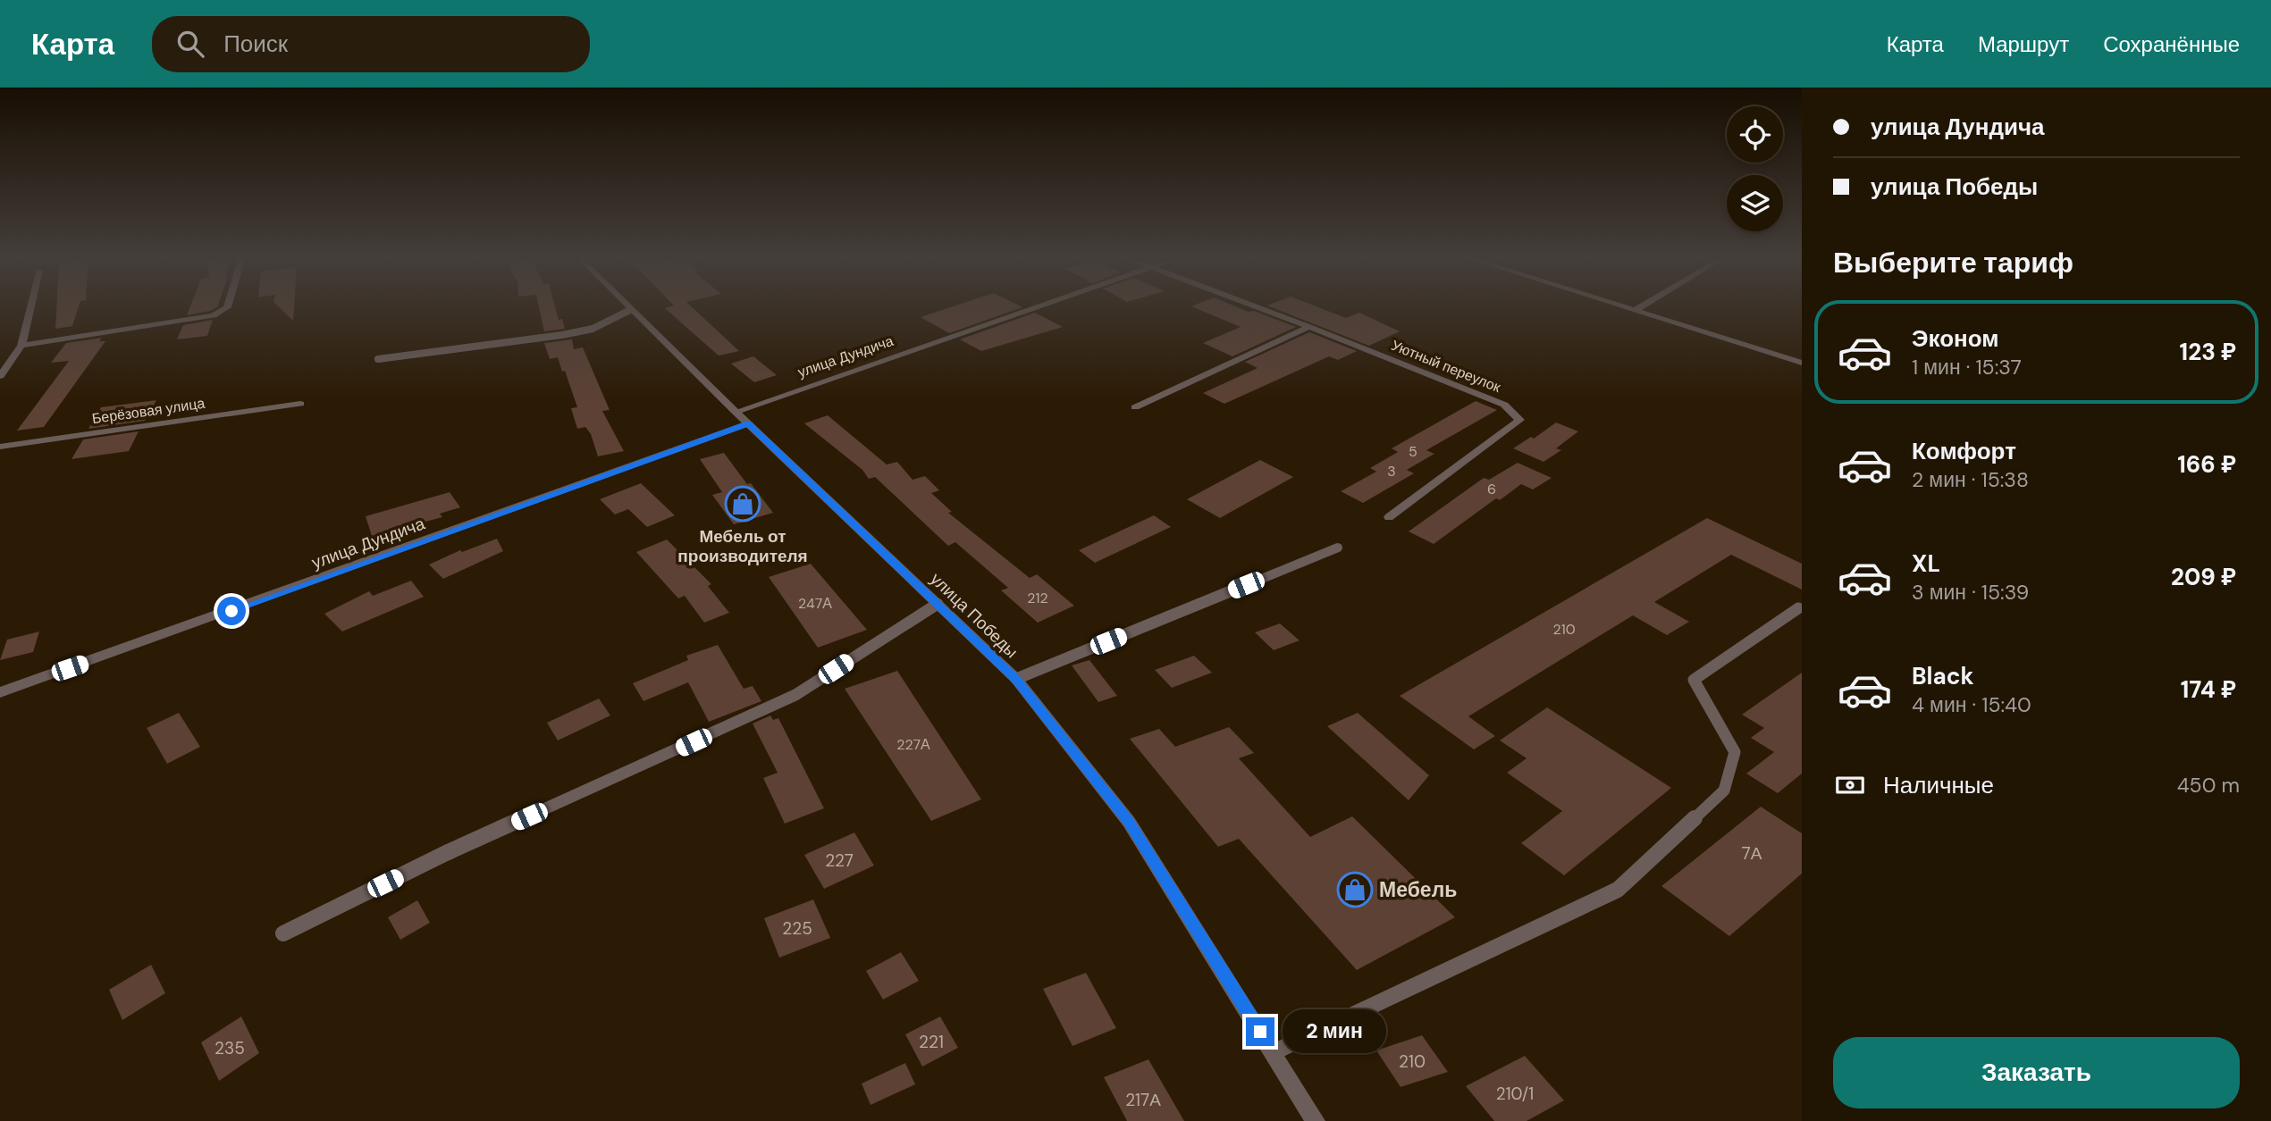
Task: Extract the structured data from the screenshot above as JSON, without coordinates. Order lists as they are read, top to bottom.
{
  "streets": {
    "street": [
      "улица Дундича",
      "Уютный переулок",
      "Берёзовая улица",
      "улица Победы"
    ]
  },
  "crossings": [
    ["улица Дундича", "улица Победы"]
  ],
  "places": {
    "shop": ["Мебель от производителя", "Мебель"]
  },
  "house_numbers": [
    "5",
    "3",
    "6",
    "212",
    "247А",
    "210",
    "227А",
    "7А",
    "227",
    "225",
    "221",
    "235",
    "210",
    "210/1",
    "217А"
  ],
  "page": {
    "header": "Карта",
    "search": "Поиск",
    "nav": ["Карта", "Маршрут", "Сохранённые"],
    "banner": ["улица Дундича", "улица Победы"],
    "heading": "Выберите тариф",
    "list": [
      {
        "name": "Эконом",
        "note": "1 мин · 15:37",
        "value": "123 ₽"
      },
      {
        "name": "Комфорт",
        "note": "2 мин · 15:38",
        "value": "166 ₽"
      },
      {
        "name": "XL",
        "note": "3 мин · 15:39",
        "value": "209 ₽"
      },
      {
        "name": "Black",
        "note": "4 мин · 15:40",
        "value": "174 ₽"
      }
    ],
    "pay": ["Наличные", "450 m"],
    "bubble": "2 мин",
    "buttons": "Заказать"
  }
}
